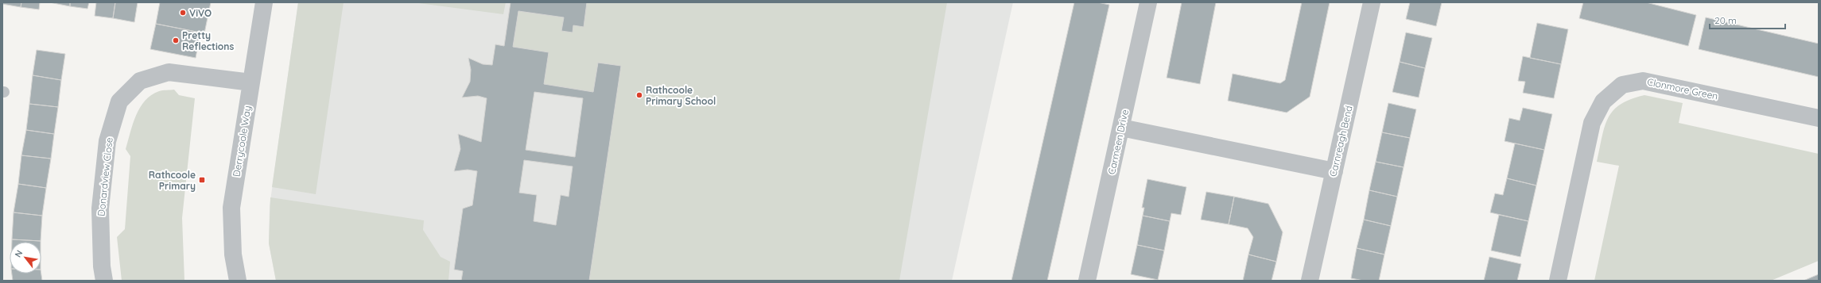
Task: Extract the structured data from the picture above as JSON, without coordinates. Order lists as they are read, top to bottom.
{
  "streets": {
    "street": [
      "Clonmore Green",
      "Derrycoole Way",
      "Carnreagh Bend",
      "Carmeen Drive",
      "Donardview Close"
    ]
  },
  "crossings": [
    ["Derrycoole Way", "Donardview Close"]
  ],
  "places": {
    "other": ["ViVO", "Pretty Reflections", "Rathcoole Primary School"],
    "transit": ["Rathcoole Primary"]
  },
  "scale_bar": "20 m",
  "north": "top left"
}
